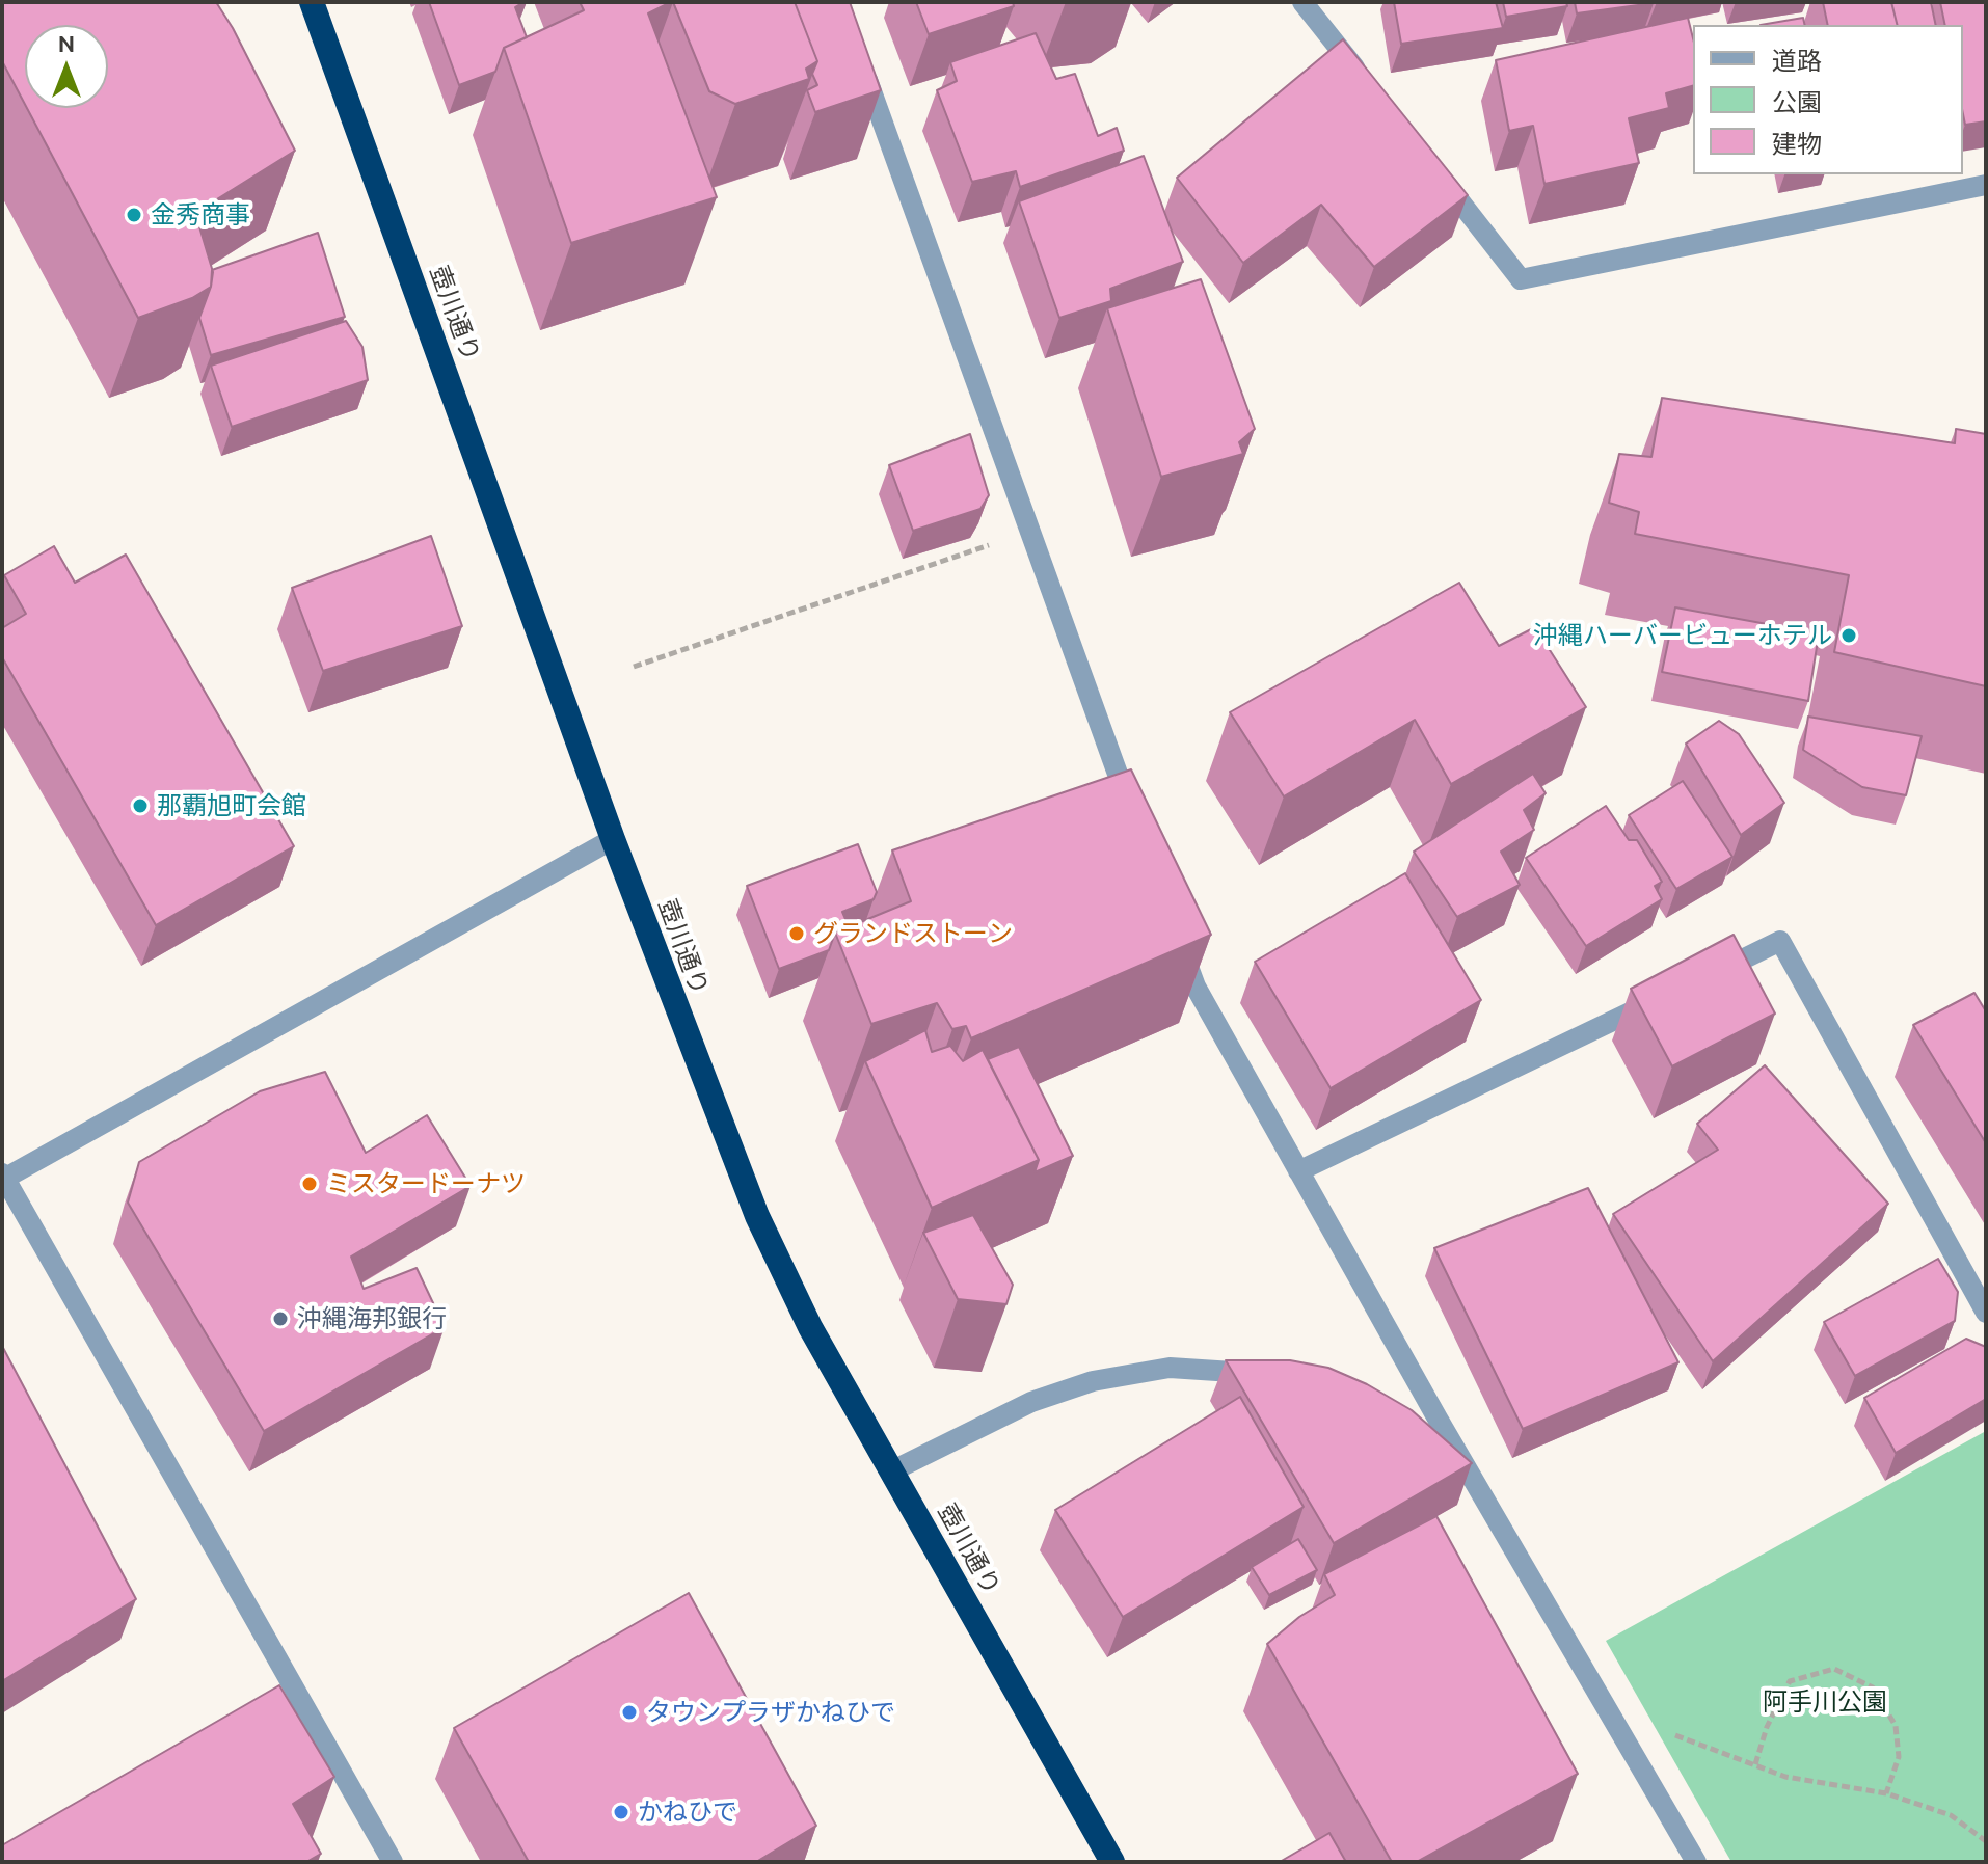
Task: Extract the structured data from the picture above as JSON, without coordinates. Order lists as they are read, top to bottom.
{
  "streets": {
    "highway": ["壺川通り"]
  },
  "parks": ["阿手川公園"],
  "places": [
    "金秀商事",
    "沖縄ハーバービューホテル",
    "那覇旭町会館",
    "グランドストーン",
    "ミスタードーナツ",
    "沖縄海邦銀行",
    "タウンプラザかねひで",
    "かねひで"
  ],
  "legend": ["道路", "公園", "建物"],
  "north": "top"
}
